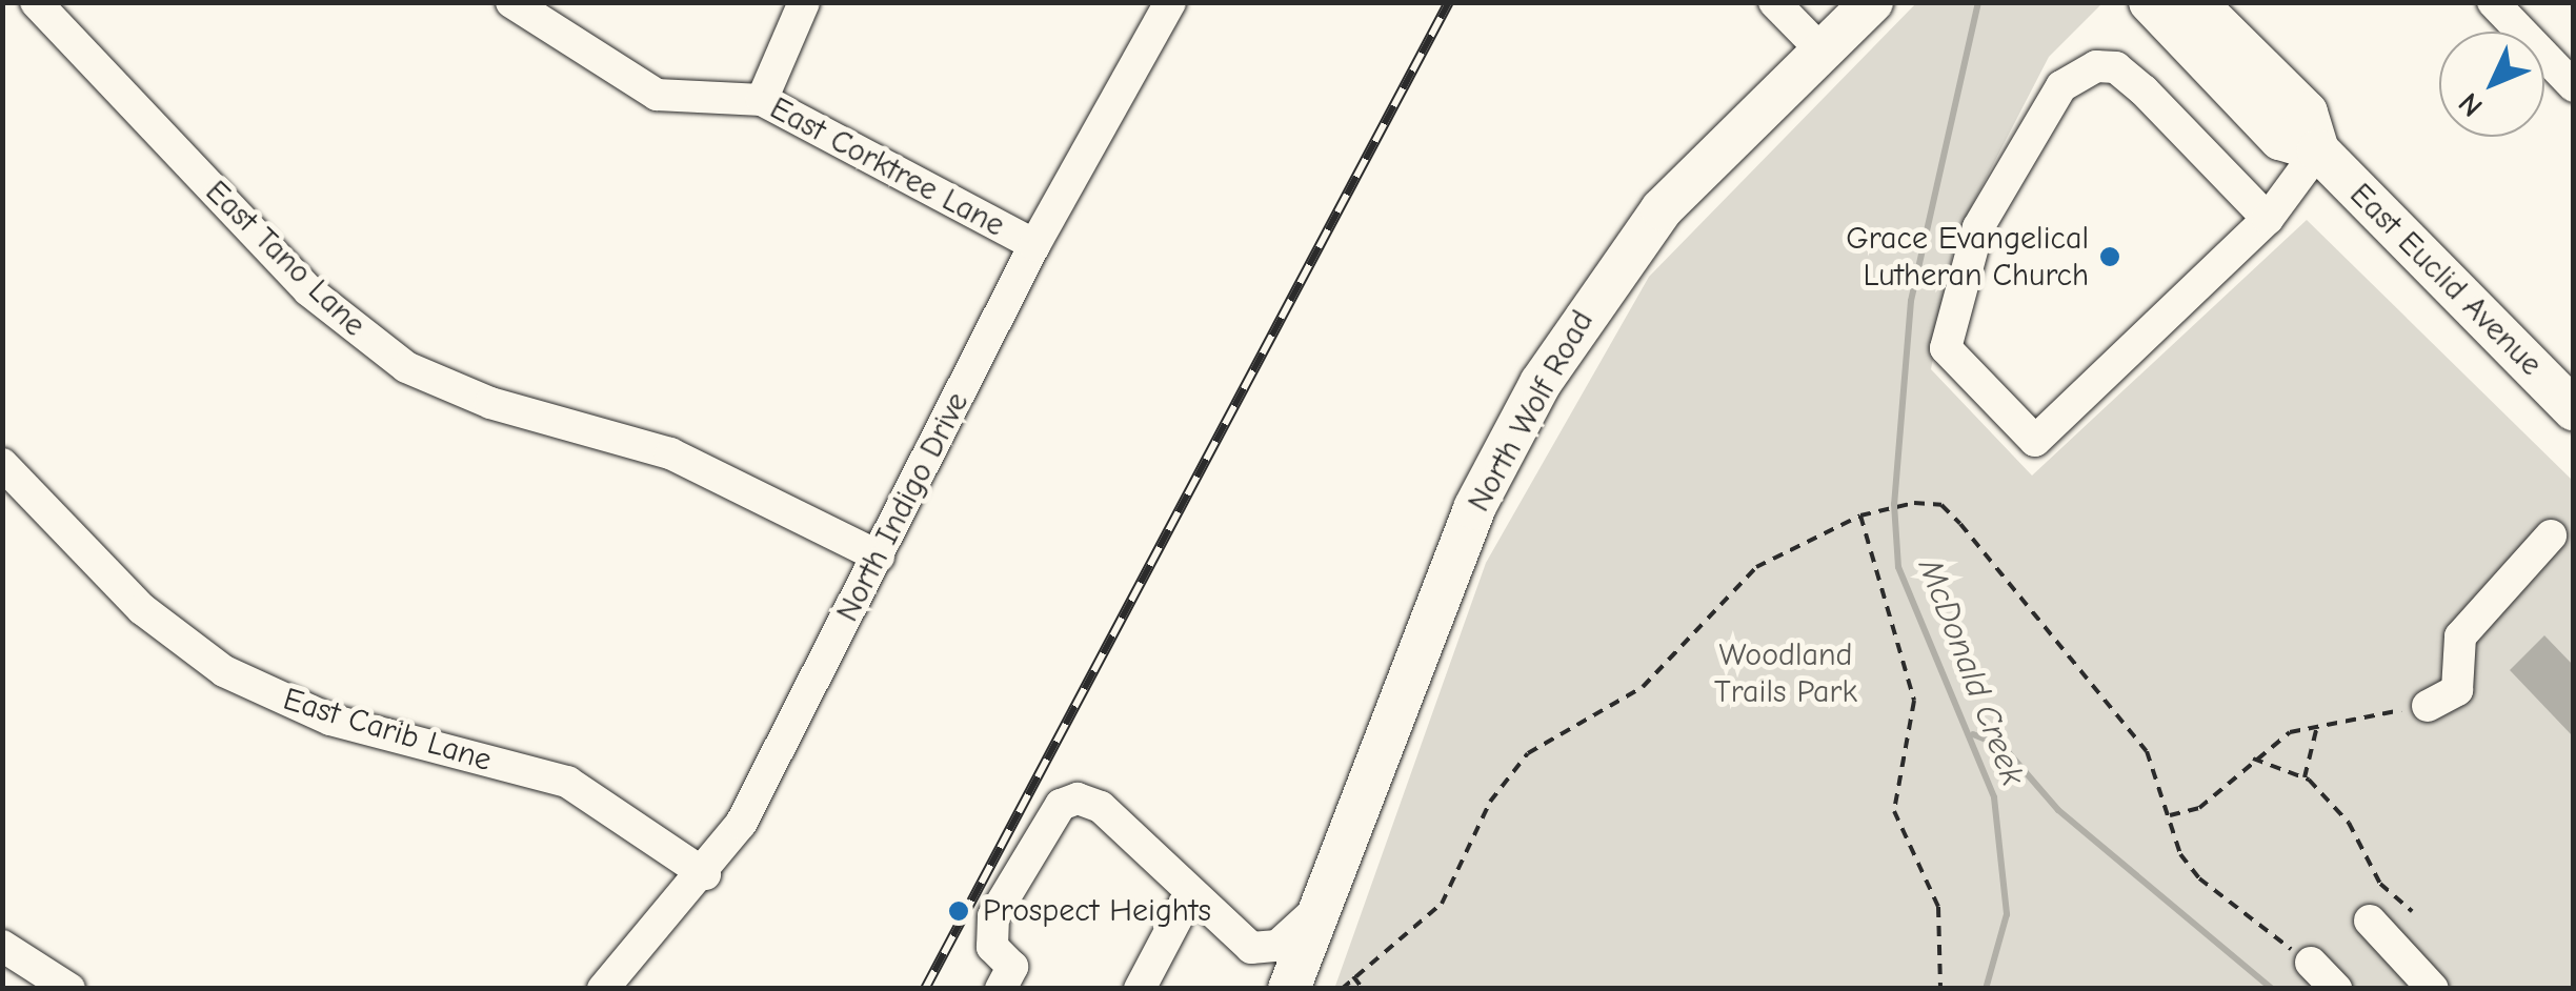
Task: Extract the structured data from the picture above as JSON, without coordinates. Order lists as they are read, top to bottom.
{
  "streets": {
    "main road": ["East Euclid Avenue", "North Wolf Road"],
    "street": [
      "East Corktree Lane",
      "East Tano Lane",
      "North Indigo Drive",
      "East Carib Lane"
    ]
  },
  "crossings": [
    ["East Corktree Lane", "North Indigo Drive"],
    ["East Tano Lane", "North Indigo Drive"],
    ["North Indigo Drive", "East Carib Lane"]
  ],
  "water": ["McDonald Creek"],
  "parks": ["Woodland Trails Park"],
  "places": ["Grace Evangelical Lutheran Church", "Prospect Heights"],
  "north": "bottom left"
}
